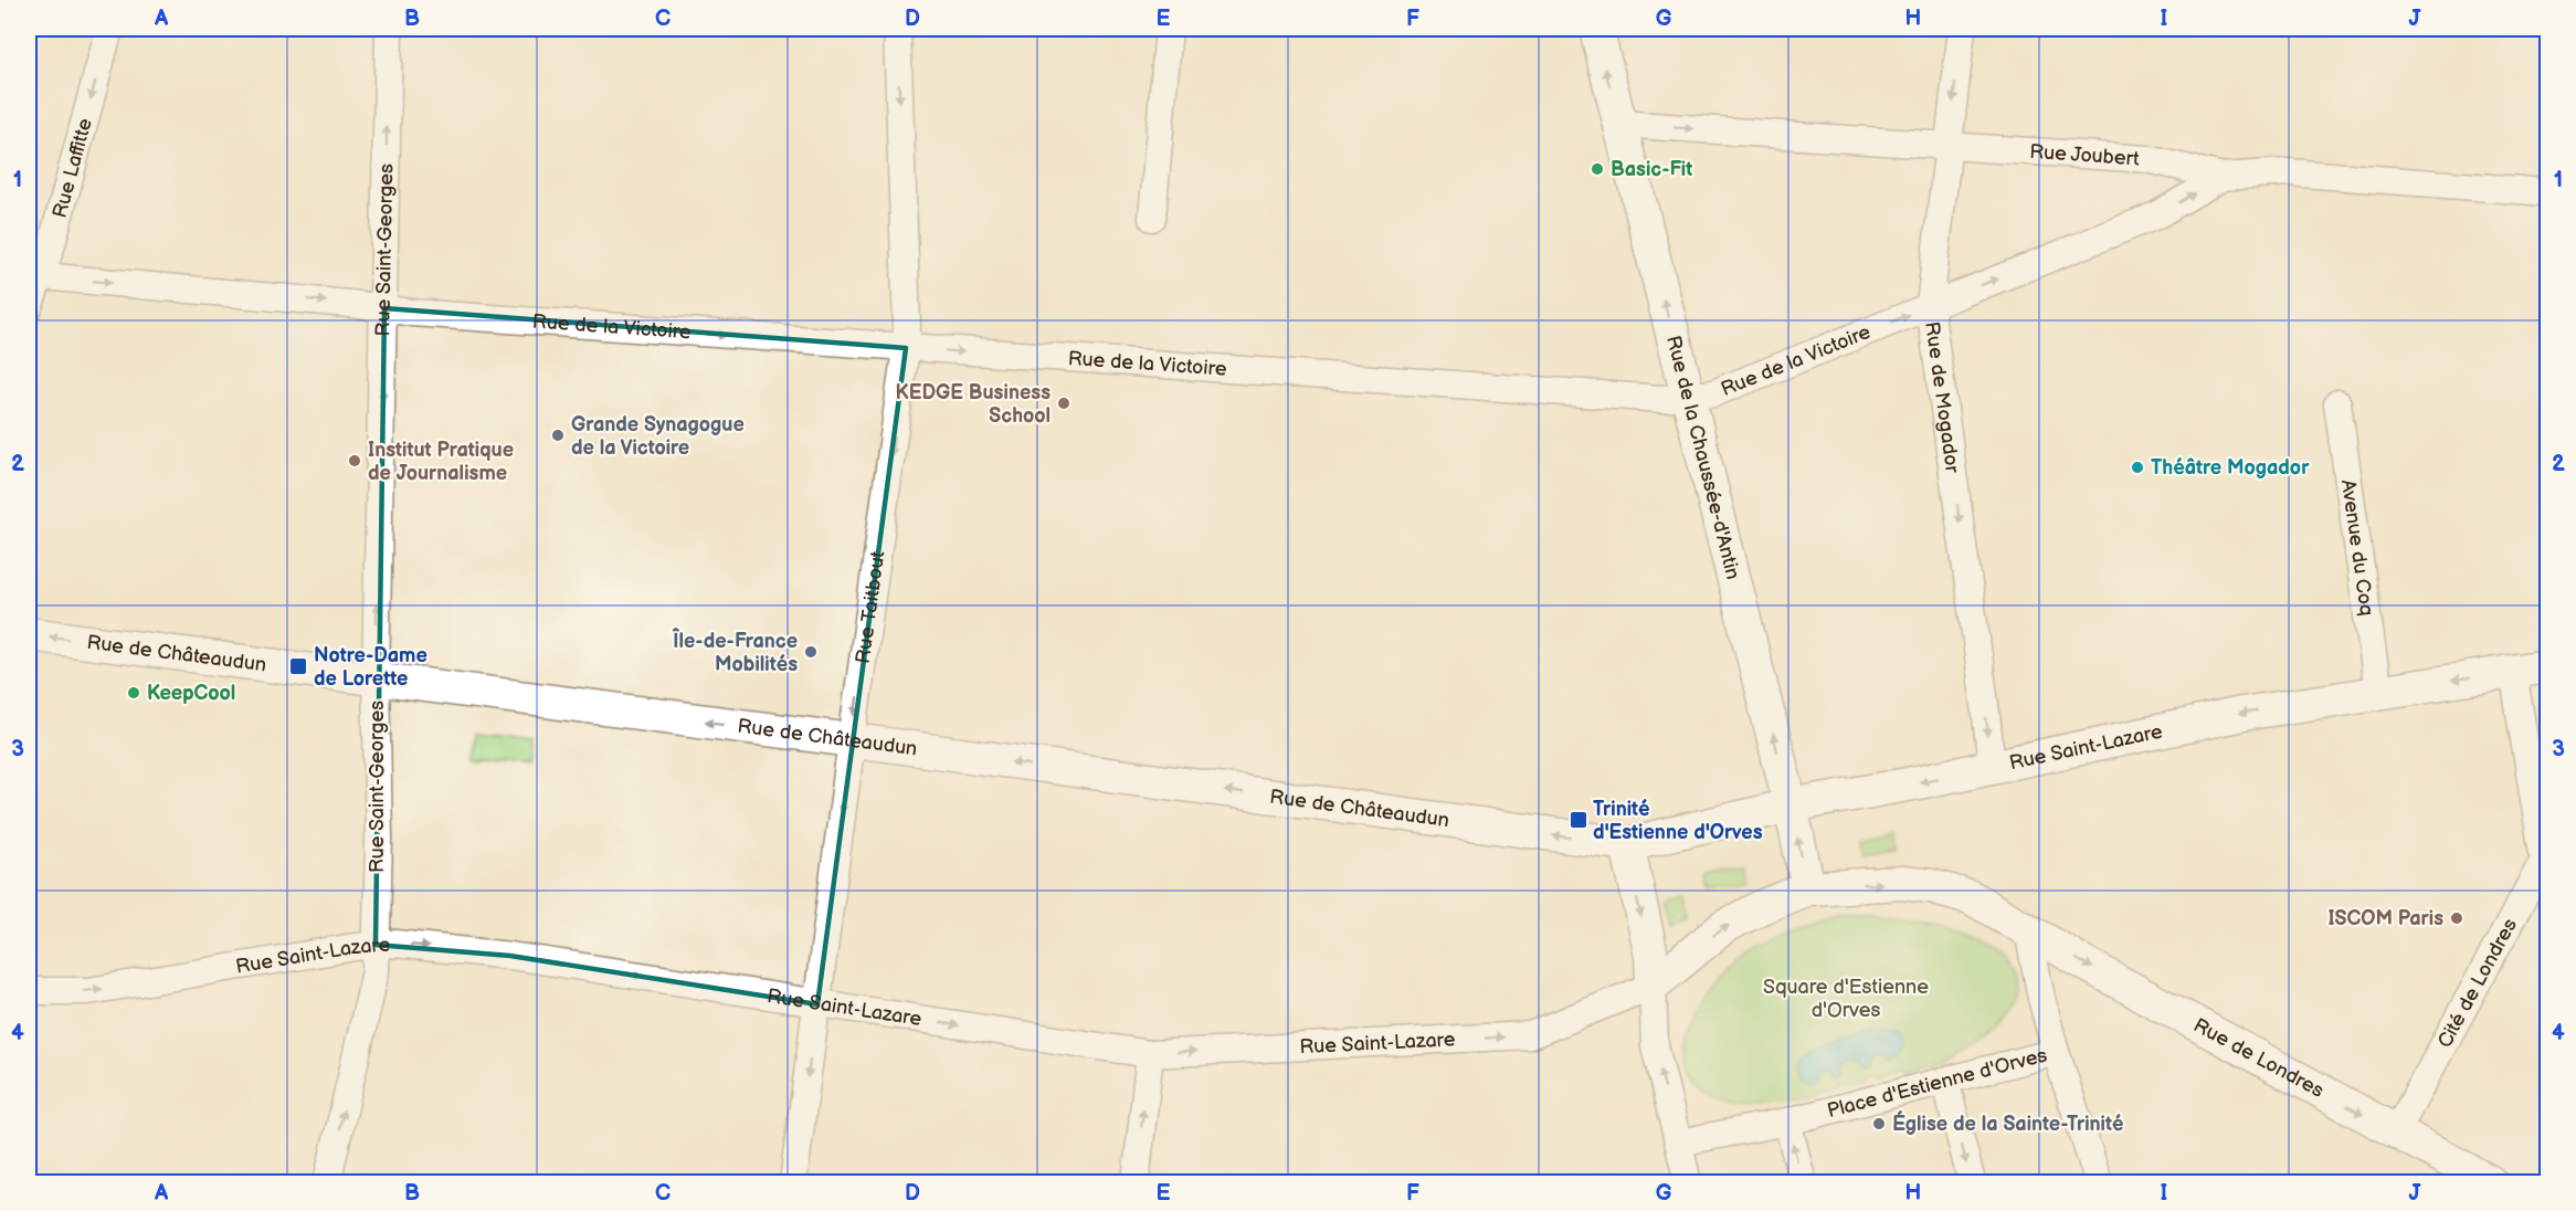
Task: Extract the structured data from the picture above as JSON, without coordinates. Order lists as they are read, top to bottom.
{
  "streets": {
    "main road": [
      "Rue de la Chaussée-d'Antin",
      "Rue de Châteaudun",
      "Rue Saint-Lazare",
      "Rue de Londres"
    ],
    "street": [
      "Rue Joubert",
      "Rue Laffitte",
      "Rue Saint-Georges",
      "Rue de la Victoire",
      "Rue de Mogador",
      "Avenue du Coq",
      "Rue Taitbout",
      "Cité de Londres",
      "Place d'Estienne d'Orves"
    ]
  },
  "crossings": [
    ["Rue Joubert", "Rue de la Victoire"],
    ["Rue Joubert", "Rue de Mogador"],
    ["Rue Joubert", "Rue de la Chaussée-d'Antin"],
    ["Rue Laffitte", "Rue de la Victoire"],
    ["Rue Saint-Georges", "Rue de la Victoire"],
    ["Rue Saint-Georges", "Rue de Châteaudun"],
    ["Rue Saint-Georges", "Rue Saint-Lazare"],
    ["Rue de la Victoire", "Rue de Mogador"],
    ["Rue de la Victoire", "Rue de la Chaussée-d'Antin"],
    ["Rue de la Victoire", "Rue Taitbout"],
    ["Rue de Mogador", "Rue Saint-Lazare"],
    ["Rue de la Chaussée-d'Antin", "Rue Saint-Lazare"],
    ["Avenue du Coq", "Rue Saint-Lazare"],
    ["Rue Taitbout", "Rue de Châteaudun"],
    ["Rue Taitbout", "Rue Saint-Lazare"],
    ["Rue de Châteaudun", "Rue Saint-Lazare"],
    ["Rue Saint-Lazare", "Cité de Londres"],
    ["Cité de Londres", "Rue de Londres"],
    ["Rue de Londres", "Place d'Estienne d'Orves"]
  ],
  "one_way": [
    "Rue Joubert",
    "Rue Laffitte",
    "Rue Saint-Georges",
    "Rue de la Victoire",
    "Rue de Mogador",
    "Rue de la Chaussée-d'Antin",
    "Rue Taitbout",
    "Rue de Châteaudun",
    "Rue de Londres"
  ],
  "parks": ["Square d'Estienne d'Orves"],
  "places": {
    "other": [
      "Basic-Fit",
      "KEDGE Business School",
      "Grande Synagogue de la Victoire",
      "Institut Pratique de Journalisme",
      "Théâtre Mogador",
      "Île-de-France Mobilités",
      "KeepCool",
      "ISCOM Paris",
      "Église de la Sainte-Trinité"
    ],
    "transit": ["Notre-Dame de Lorette", "Trinité d'Estienne d'Orves"]
  },
  "grid": {
    "columns": [
      "A",
      "B",
      "C",
      "D",
      "E",
      "F",
      "G",
      "H",
      "I",
      "J"
    ],
    "rows": [
      "1",
      "2",
      "3",
      "4"
    ]
  }
}
